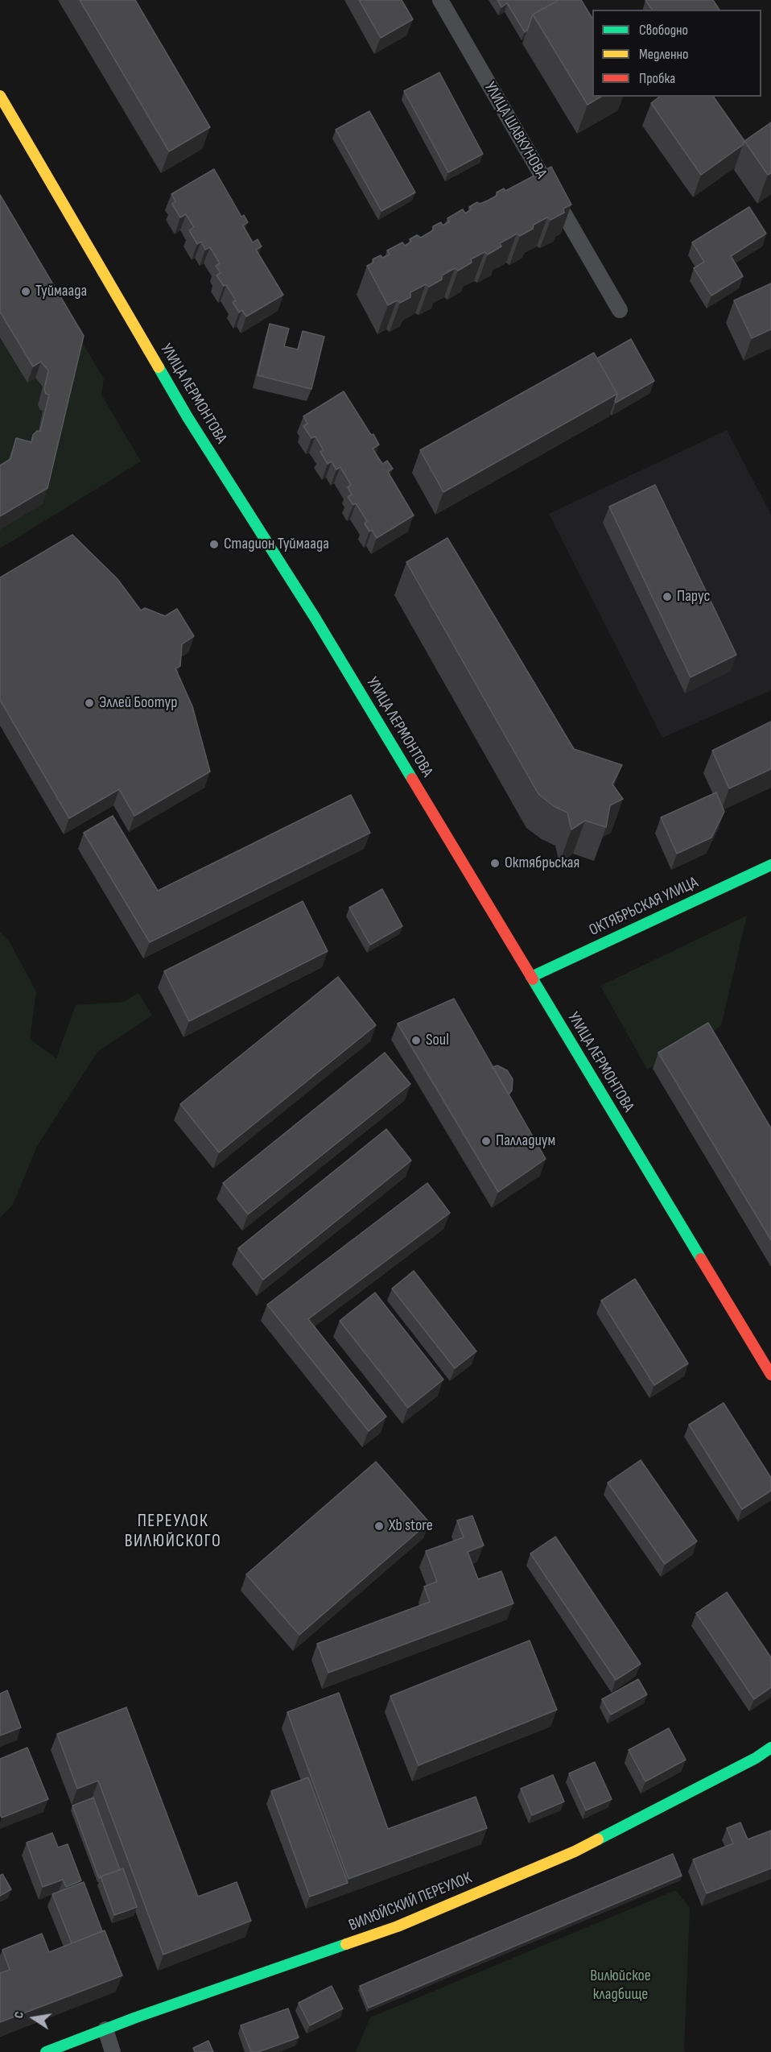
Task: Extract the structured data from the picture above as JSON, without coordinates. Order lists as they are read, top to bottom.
{
  "streets": {
    "main road": ["УЛИЦА ЛЕРМОНТОВА", "ОКТЯБРЬСКАЯ УЛИЦА", "ВИЛЮЙСКИЙ ПЕРЕУЛОК"],
    "street": ["УЛИЦА ШАВКУНОВА"]
  },
  "crossings": [
    ["УЛИЦА ЛЕРМОНТОВА", "ОКТЯБРЬСКАЯ УЛИЦА"]
  ],
  "districts": ["ПЕРЕУЛОК ВИЛЮЙСКОГО"],
  "parks": ["Вилюйское кладбище"],
  "places": [
    "Туймаада",
    "Стадион Туймаада",
    "Парус",
    "Эллей Боотур",
    "Октябрьская",
    "Soul",
    "Палладиум",
    "Xb store"
  ],
  "legend": ["Свободно", "Медленно", "Пробка"],
  "north": "left"
}
